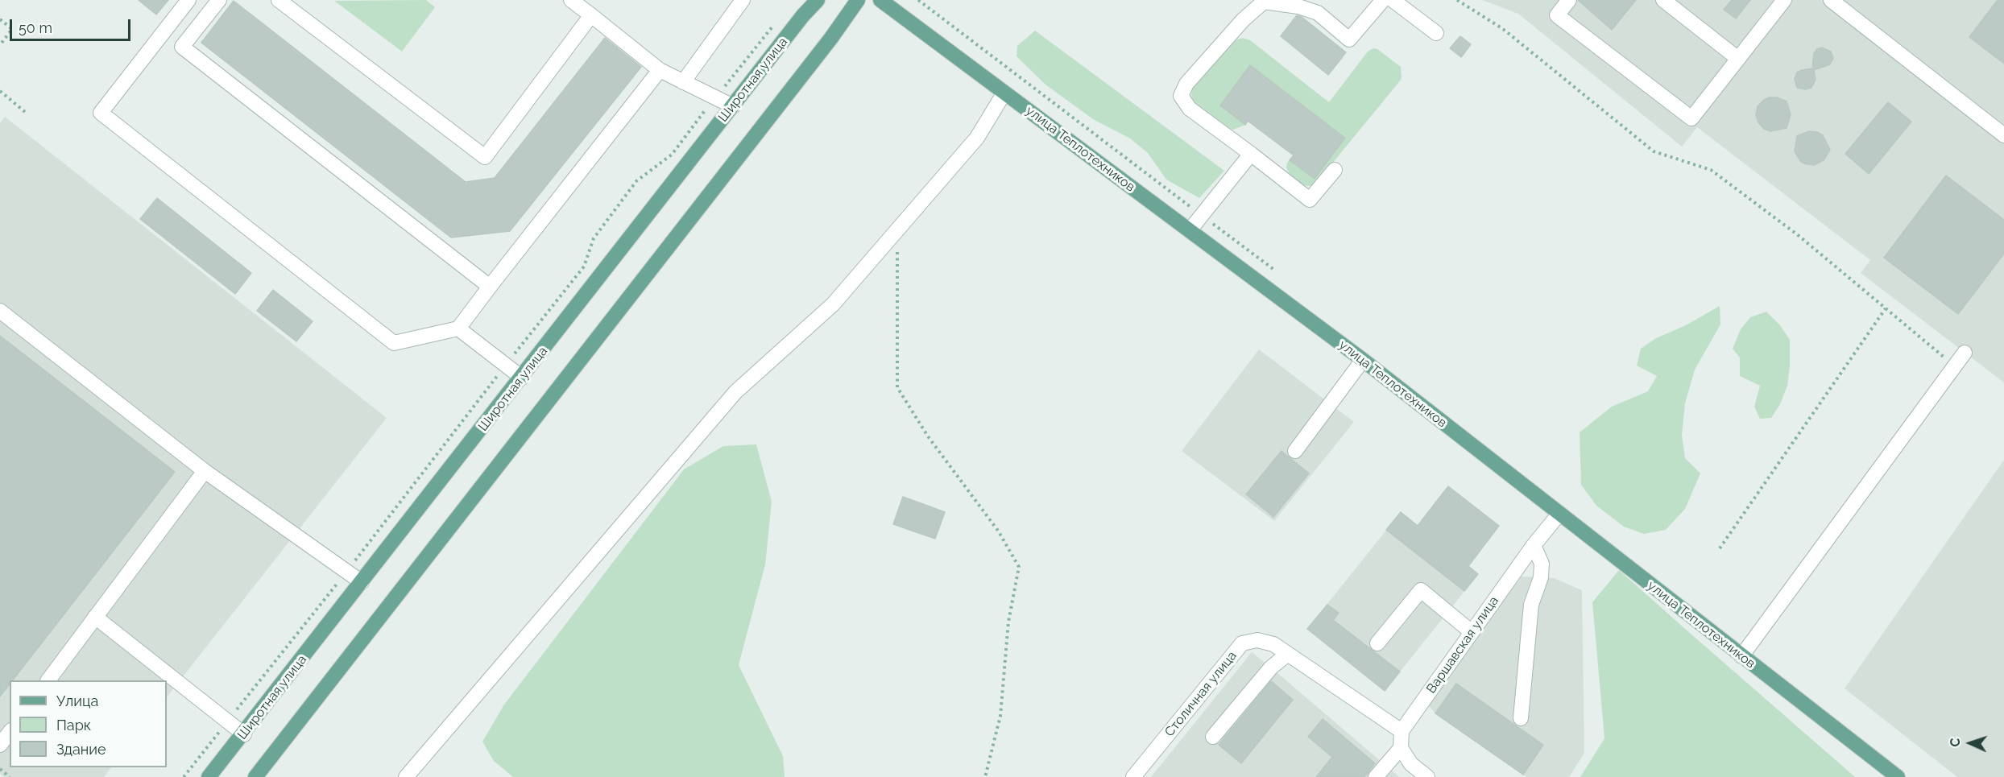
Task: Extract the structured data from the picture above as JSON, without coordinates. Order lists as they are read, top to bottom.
{
  "streets": {
    "main road": ["Широтная улица", "улица Теплотехников"],
    "street": ["Варшавская улица", "Столичная улица"]
  },
  "crossings": [
    ["улица Теплотехников", "Варшавская улица"],
    ["Варшавская улица", "Столичная улица"]
  ],
  "legend": ["Улица", "Парк", "Здание"],
  "scale_bar": "50 m",
  "north": "left"
}
